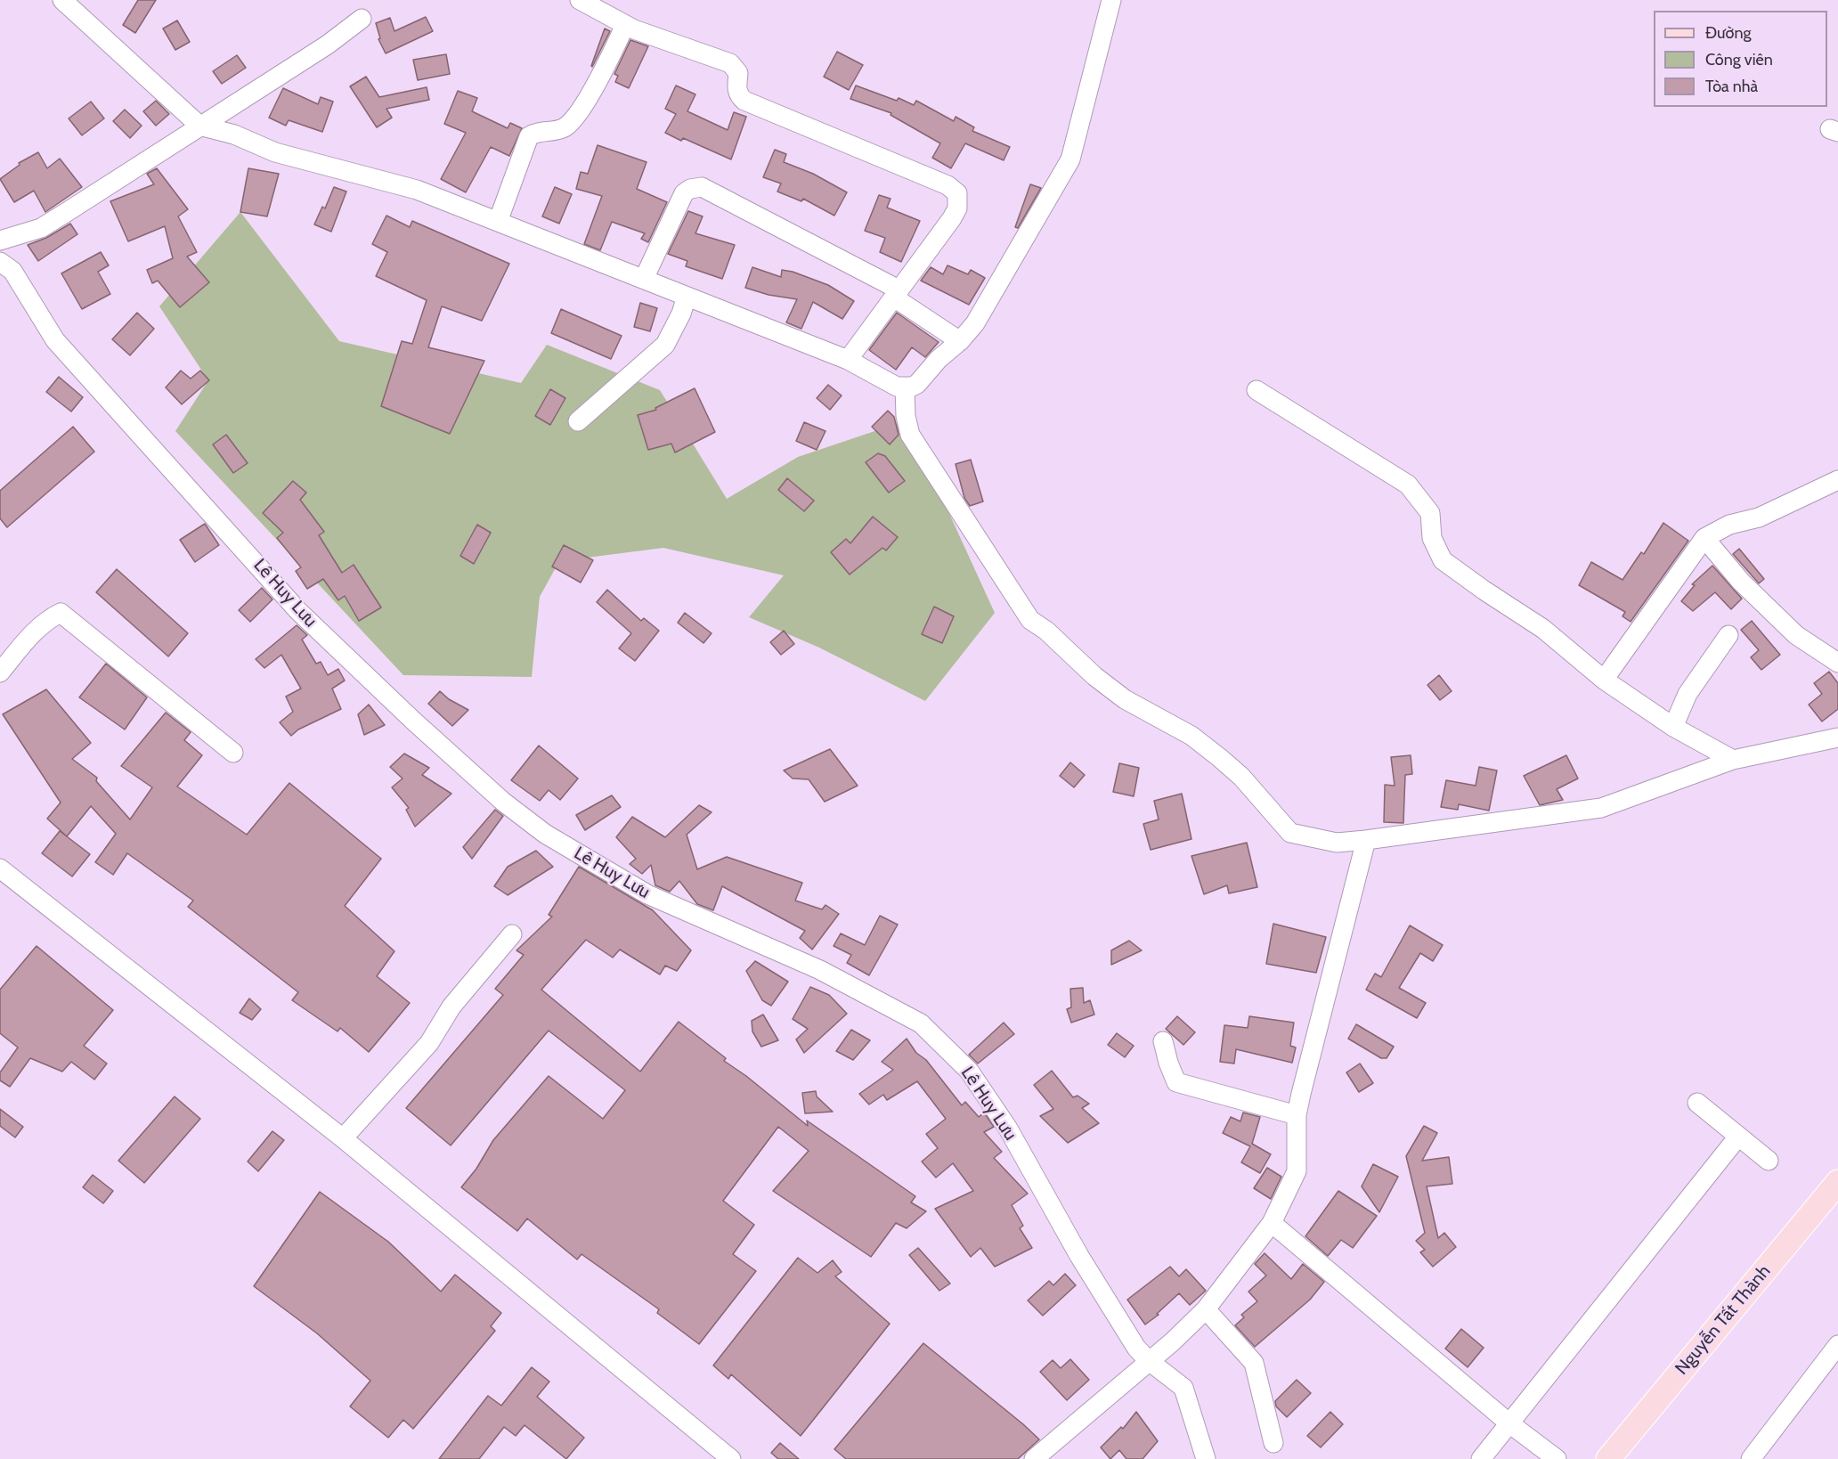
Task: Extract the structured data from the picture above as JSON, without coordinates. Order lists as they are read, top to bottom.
{
  "streets": {
    "main road": ["Nguyễn Tất Thành"],
    "street": ["Lê Huy Lưu"]
  },
  "legend": ["Đường", "Công viên", "Tòa nhà"]
}
